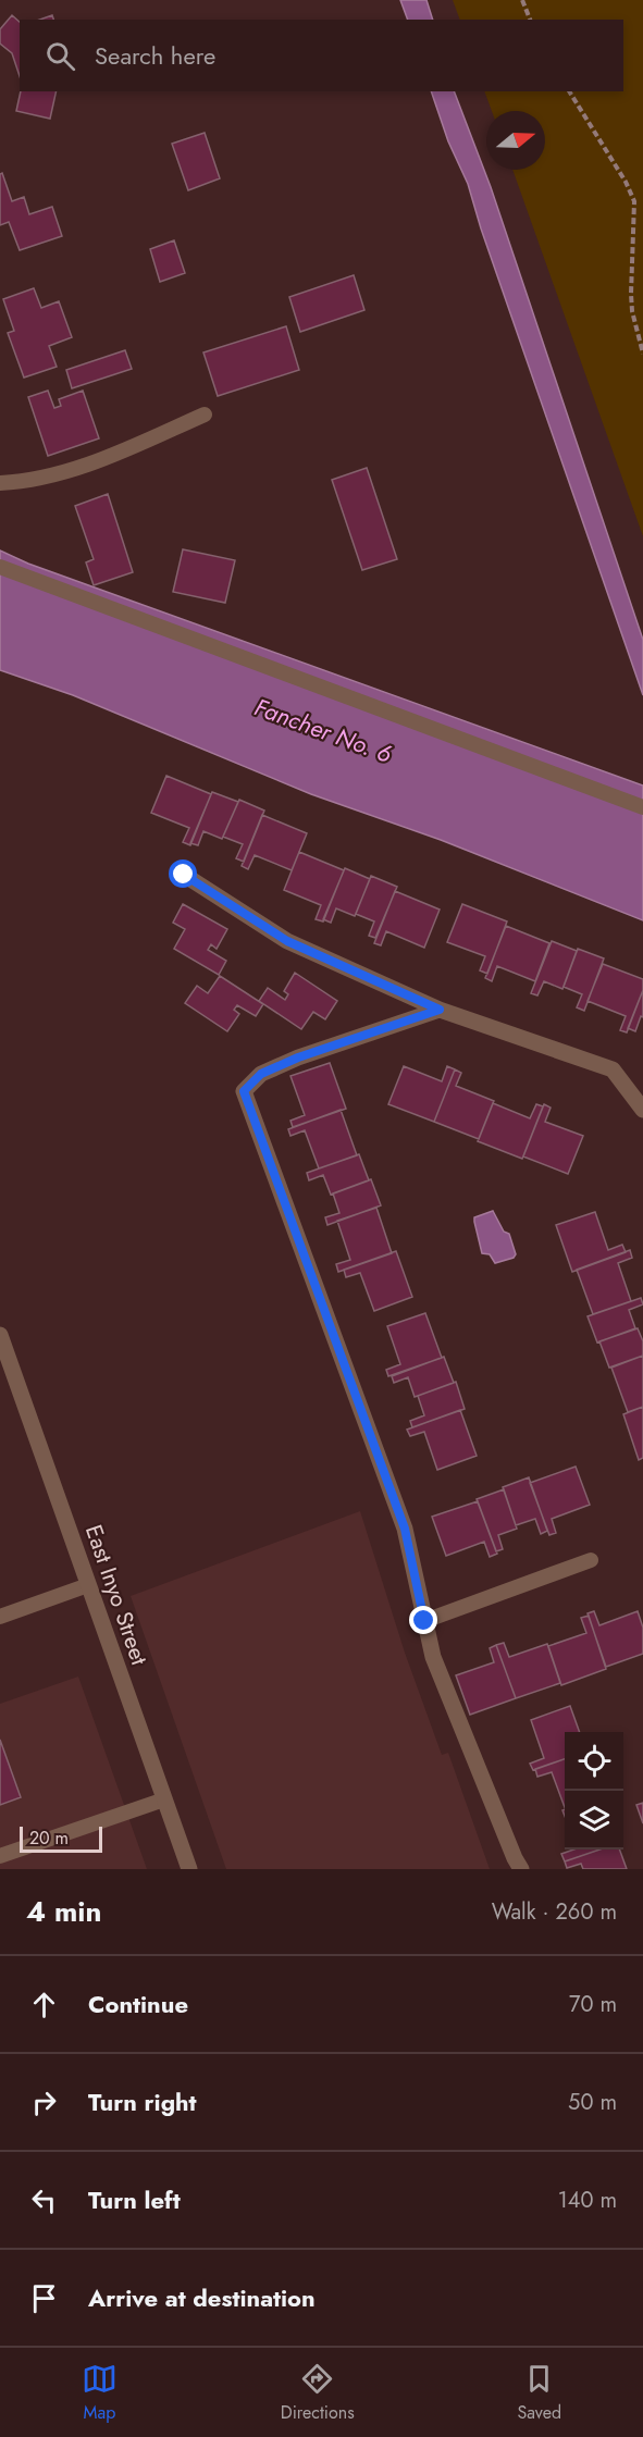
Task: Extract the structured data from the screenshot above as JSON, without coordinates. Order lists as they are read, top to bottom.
{
  "streets": {
    "street": ["East Inyo Street"]
  },
  "water": ["Fancher No. 6"],
  "scale_bar": "20 m",
  "north": "right",
  "page": {
    "search": "Search here",
    "scale": "20 m",
    "heading": ["4 min", "Walk · 260 m"],
    "list": [
      ["Continue", "70 m"],
      ["Turn right", "50 m"],
      ["Turn left", "140 m"],
      "Arrive at destination"
    ],
    "nav": ["Map", "Directions", "Saved"]
  }
}
